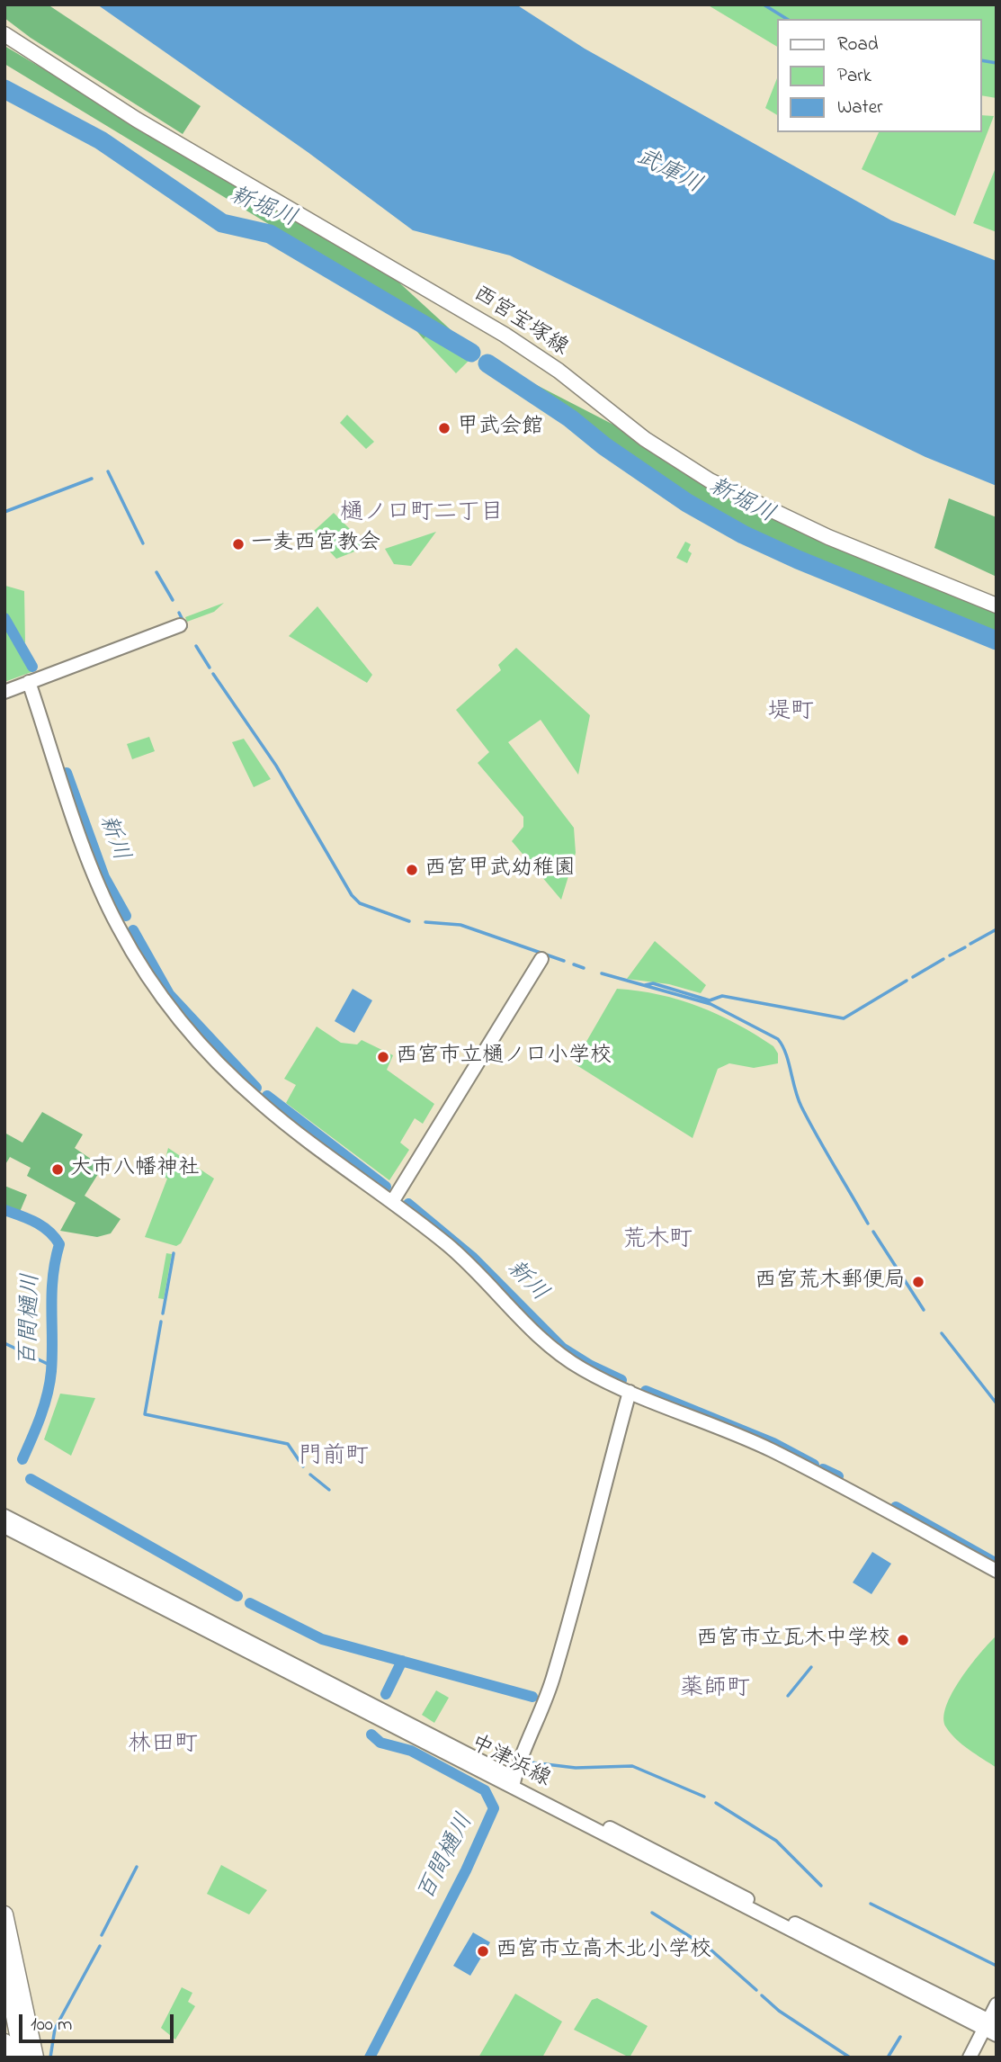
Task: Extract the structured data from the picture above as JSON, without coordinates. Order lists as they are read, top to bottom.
{
  "streets": {
    "main road": ["西宮宝塚線"],
    "street": ["中津浜線"]
  },
  "districts": [
    "樋ノ口町二丁目",
    "堤町",
    "荒木町",
    "門前町",
    "薬師町",
    "林田町"
  ],
  "water": [
    "武庫川",
    "新堀川",
    "新川",
    "百間樋川"
  ],
  "places": [
    "甲武会館",
    "一麦西宮教会",
    "西宮甲武幼稚園",
    "西宮市立樋ノ口小学校",
    "大市八幡神社",
    "西宮荒木郵便局",
    "西宮市立瓦木中学校",
    "西宮市立高木北小学校"
  ],
  "legend": ["Road", "Park", "Water"],
  "scale_bar": "100 m"
}
